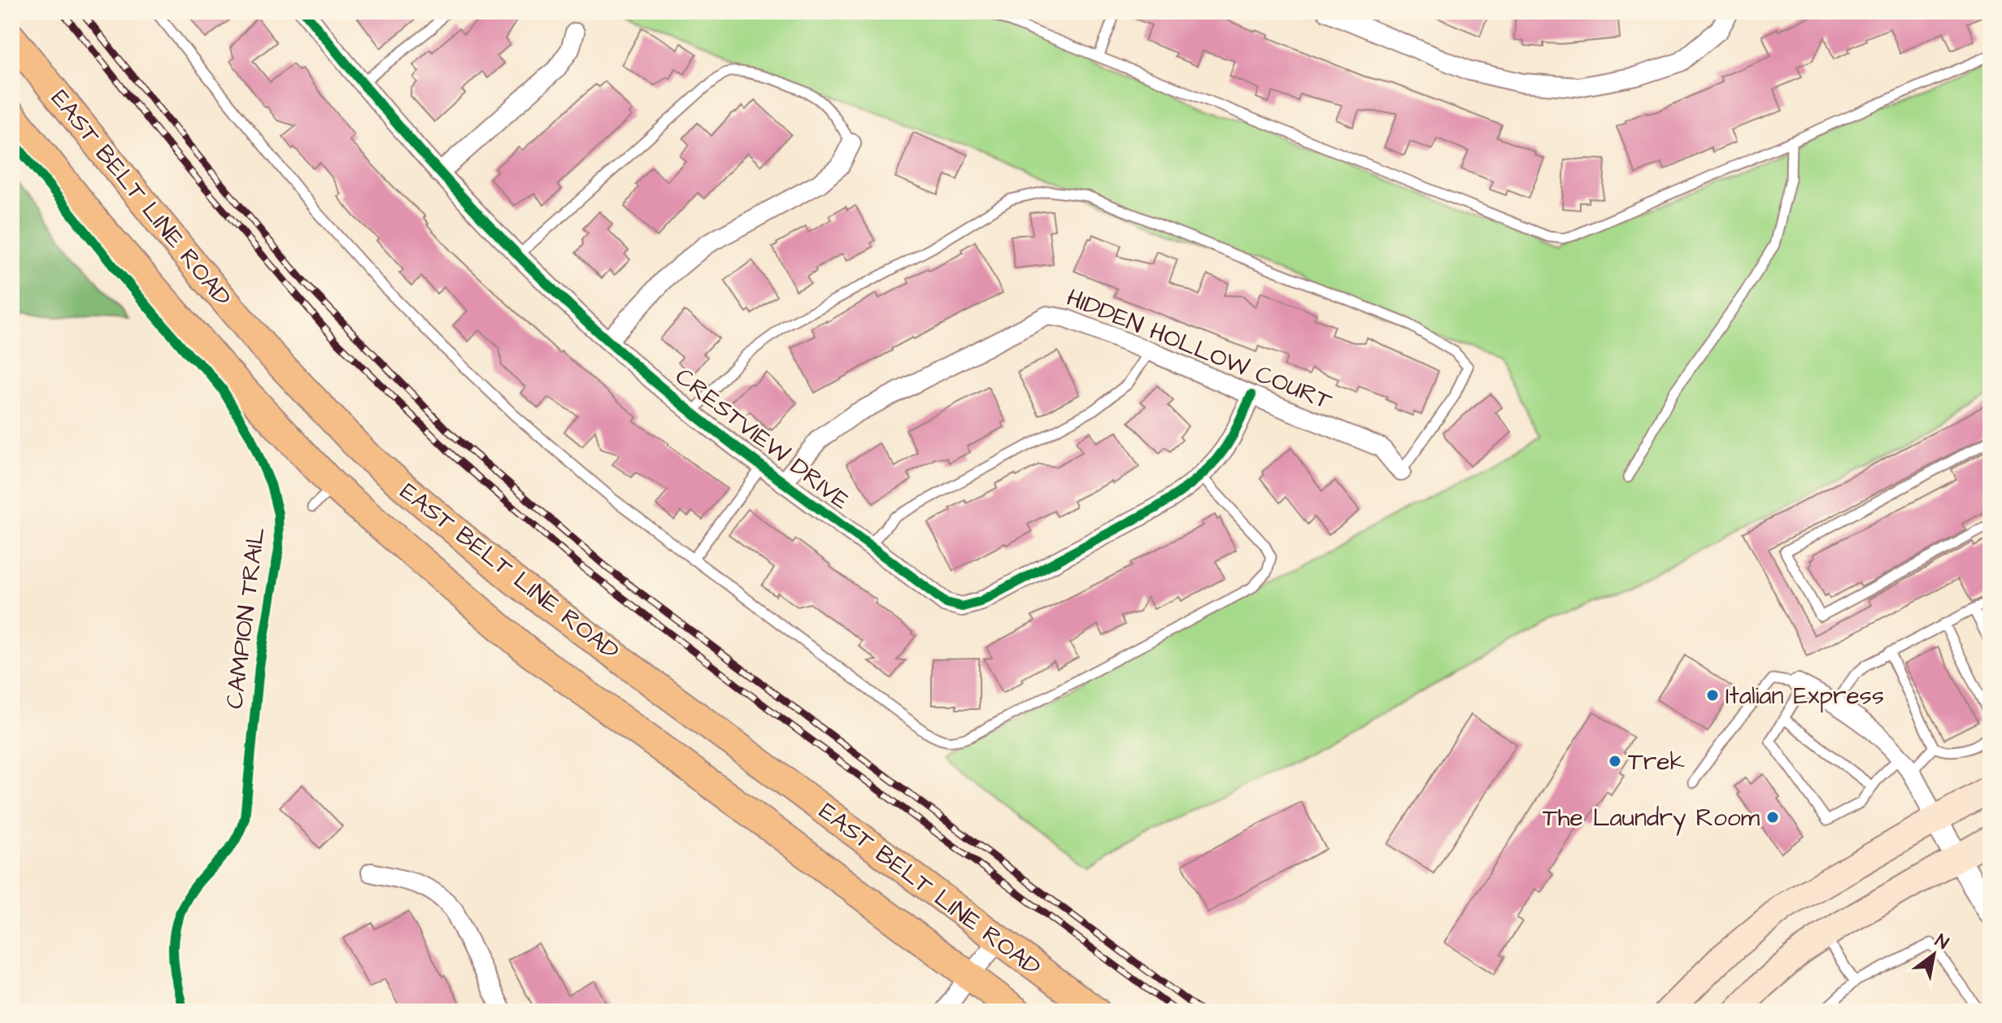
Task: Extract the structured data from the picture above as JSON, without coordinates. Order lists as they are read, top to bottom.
{
  "streets": {
    "main road": ["EAST BELT LINE ROAD"],
    "street": ["HIDDEN HOLLOW COURT", "CRESTVIEW DRIVE"],
    "cycle path": ["CAMPION TRAIL"]
  },
  "crossings": [
    ["HIDDEN HOLLOW COURT", "CRESTVIEW DRIVE"]
  ],
  "places": ["Italian Express", "Trek", "The Laundry Room"],
  "north": "top right"
}
